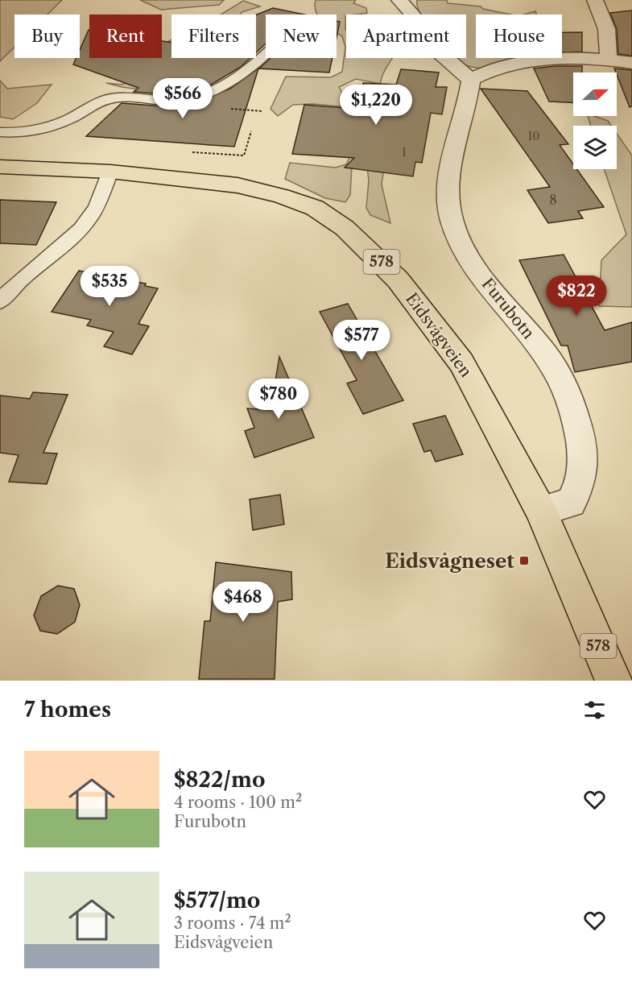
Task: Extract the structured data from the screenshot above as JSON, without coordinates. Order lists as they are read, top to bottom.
{
  "streets": {
    "main road": ["578", "Eidsvågveien"],
    "street": ["Furubotn"]
  },
  "crossings": [
    ["Furubotn", "Eidsvågveien"]
  ],
  "places": {
    "transit": ["Eidsvågneset"]
  },
  "house_numbers": ["10", "1", "8"],
  "north": "right",
  "page": {
    "chip": [
      "Buy",
      "Rent",
      "Filters",
      "New",
      "Apartment",
      "House"
    ],
    "price": [
      "$566",
      "$1,220",
      "$535",
      "$822",
      "$577",
      "$780",
      "$468"
    ],
    "heading": "7 homes",
    "list": [
      {
        "name": "$822/mo",
        "note": "4 rooms · 100 m² · Furubotn"
      },
      {
        "name": "$577/mo",
        "note": "3 rooms · 74 m² · Eidsvågveien"
      }
    ]
  }
}
